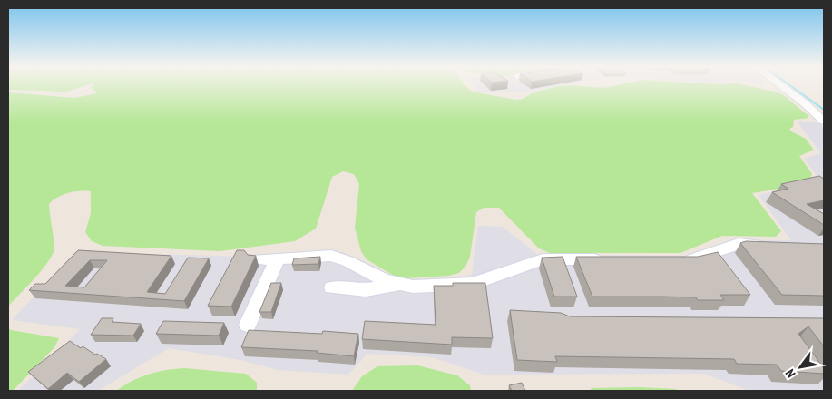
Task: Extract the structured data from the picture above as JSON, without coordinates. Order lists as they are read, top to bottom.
{
  "north": "bottom left"
}
